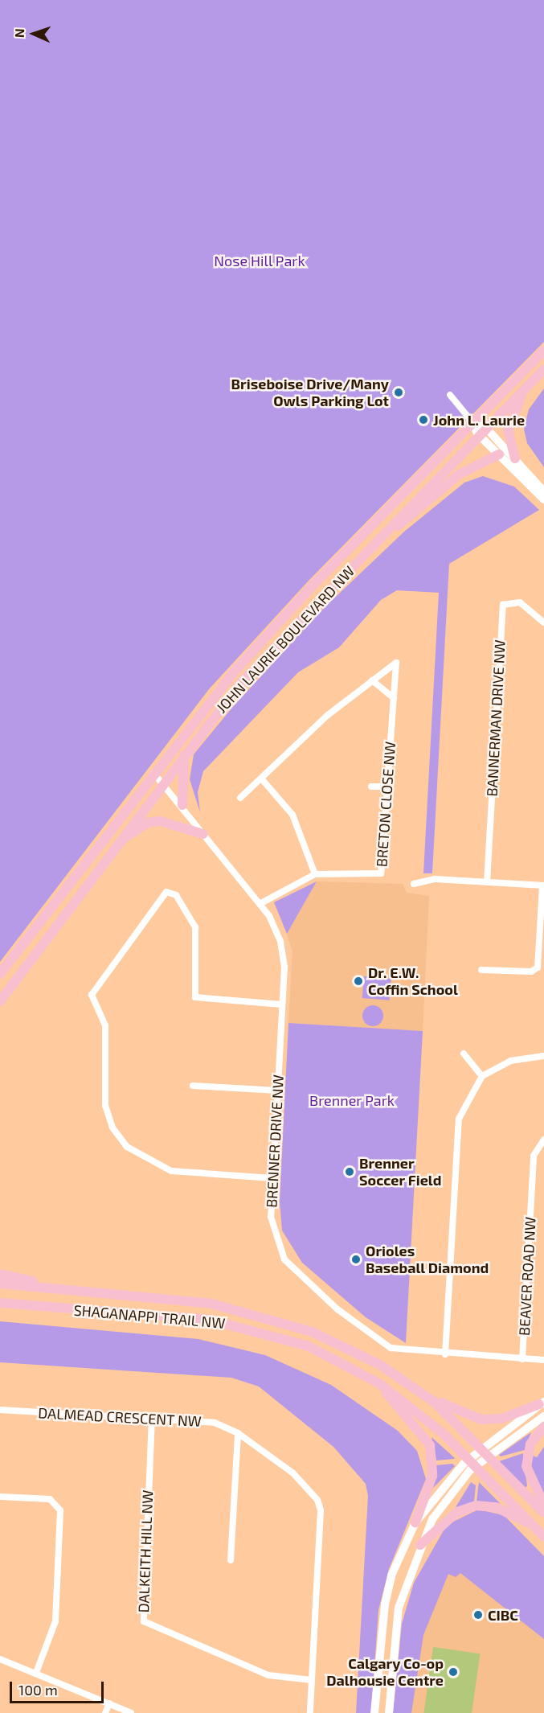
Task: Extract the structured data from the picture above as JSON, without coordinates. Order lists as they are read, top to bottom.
{
  "streets": {
    "main road": ["JOHN LAURIE BOULEVARD NW", "SHAGANAPPI TRAIL NW"],
    "street": [
      "BANNERMAN DRIVE NW",
      "BRETON CLOSE NW",
      "BRENNER DRIVE NW",
      "BEAVER ROAD NW",
      "DALMEAD CRESCENT NW",
      "DALKEITH HILL NW"
    ]
  },
  "crossings": [
    ["JOHN LAURIE BOULEVARD NW", "BRENNER DRIVE NW"],
    ["BRETON CLOSE NW", "BRENNER DRIVE NW"],
    ["BRENNER DRIVE NW", "BEAVER ROAD NW"],
    ["DALMEAD CRESCENT NW", "DALKEITH HILL NW"]
  ],
  "parks": ["Nose Hill Park", "Brenner Park"],
  "places": [
    "Briseboise Drive/Many Owls Parking Lot",
    "John L. Laurie",
    "Dr. E.W. Coffin School",
    "Brenner Soccer Field",
    "Orioles Baseball Diamond",
    "CIBC",
    "Calgary Co-op Dalhousie Centre"
  ],
  "scale_bar": "100 m",
  "north": "left"
}
